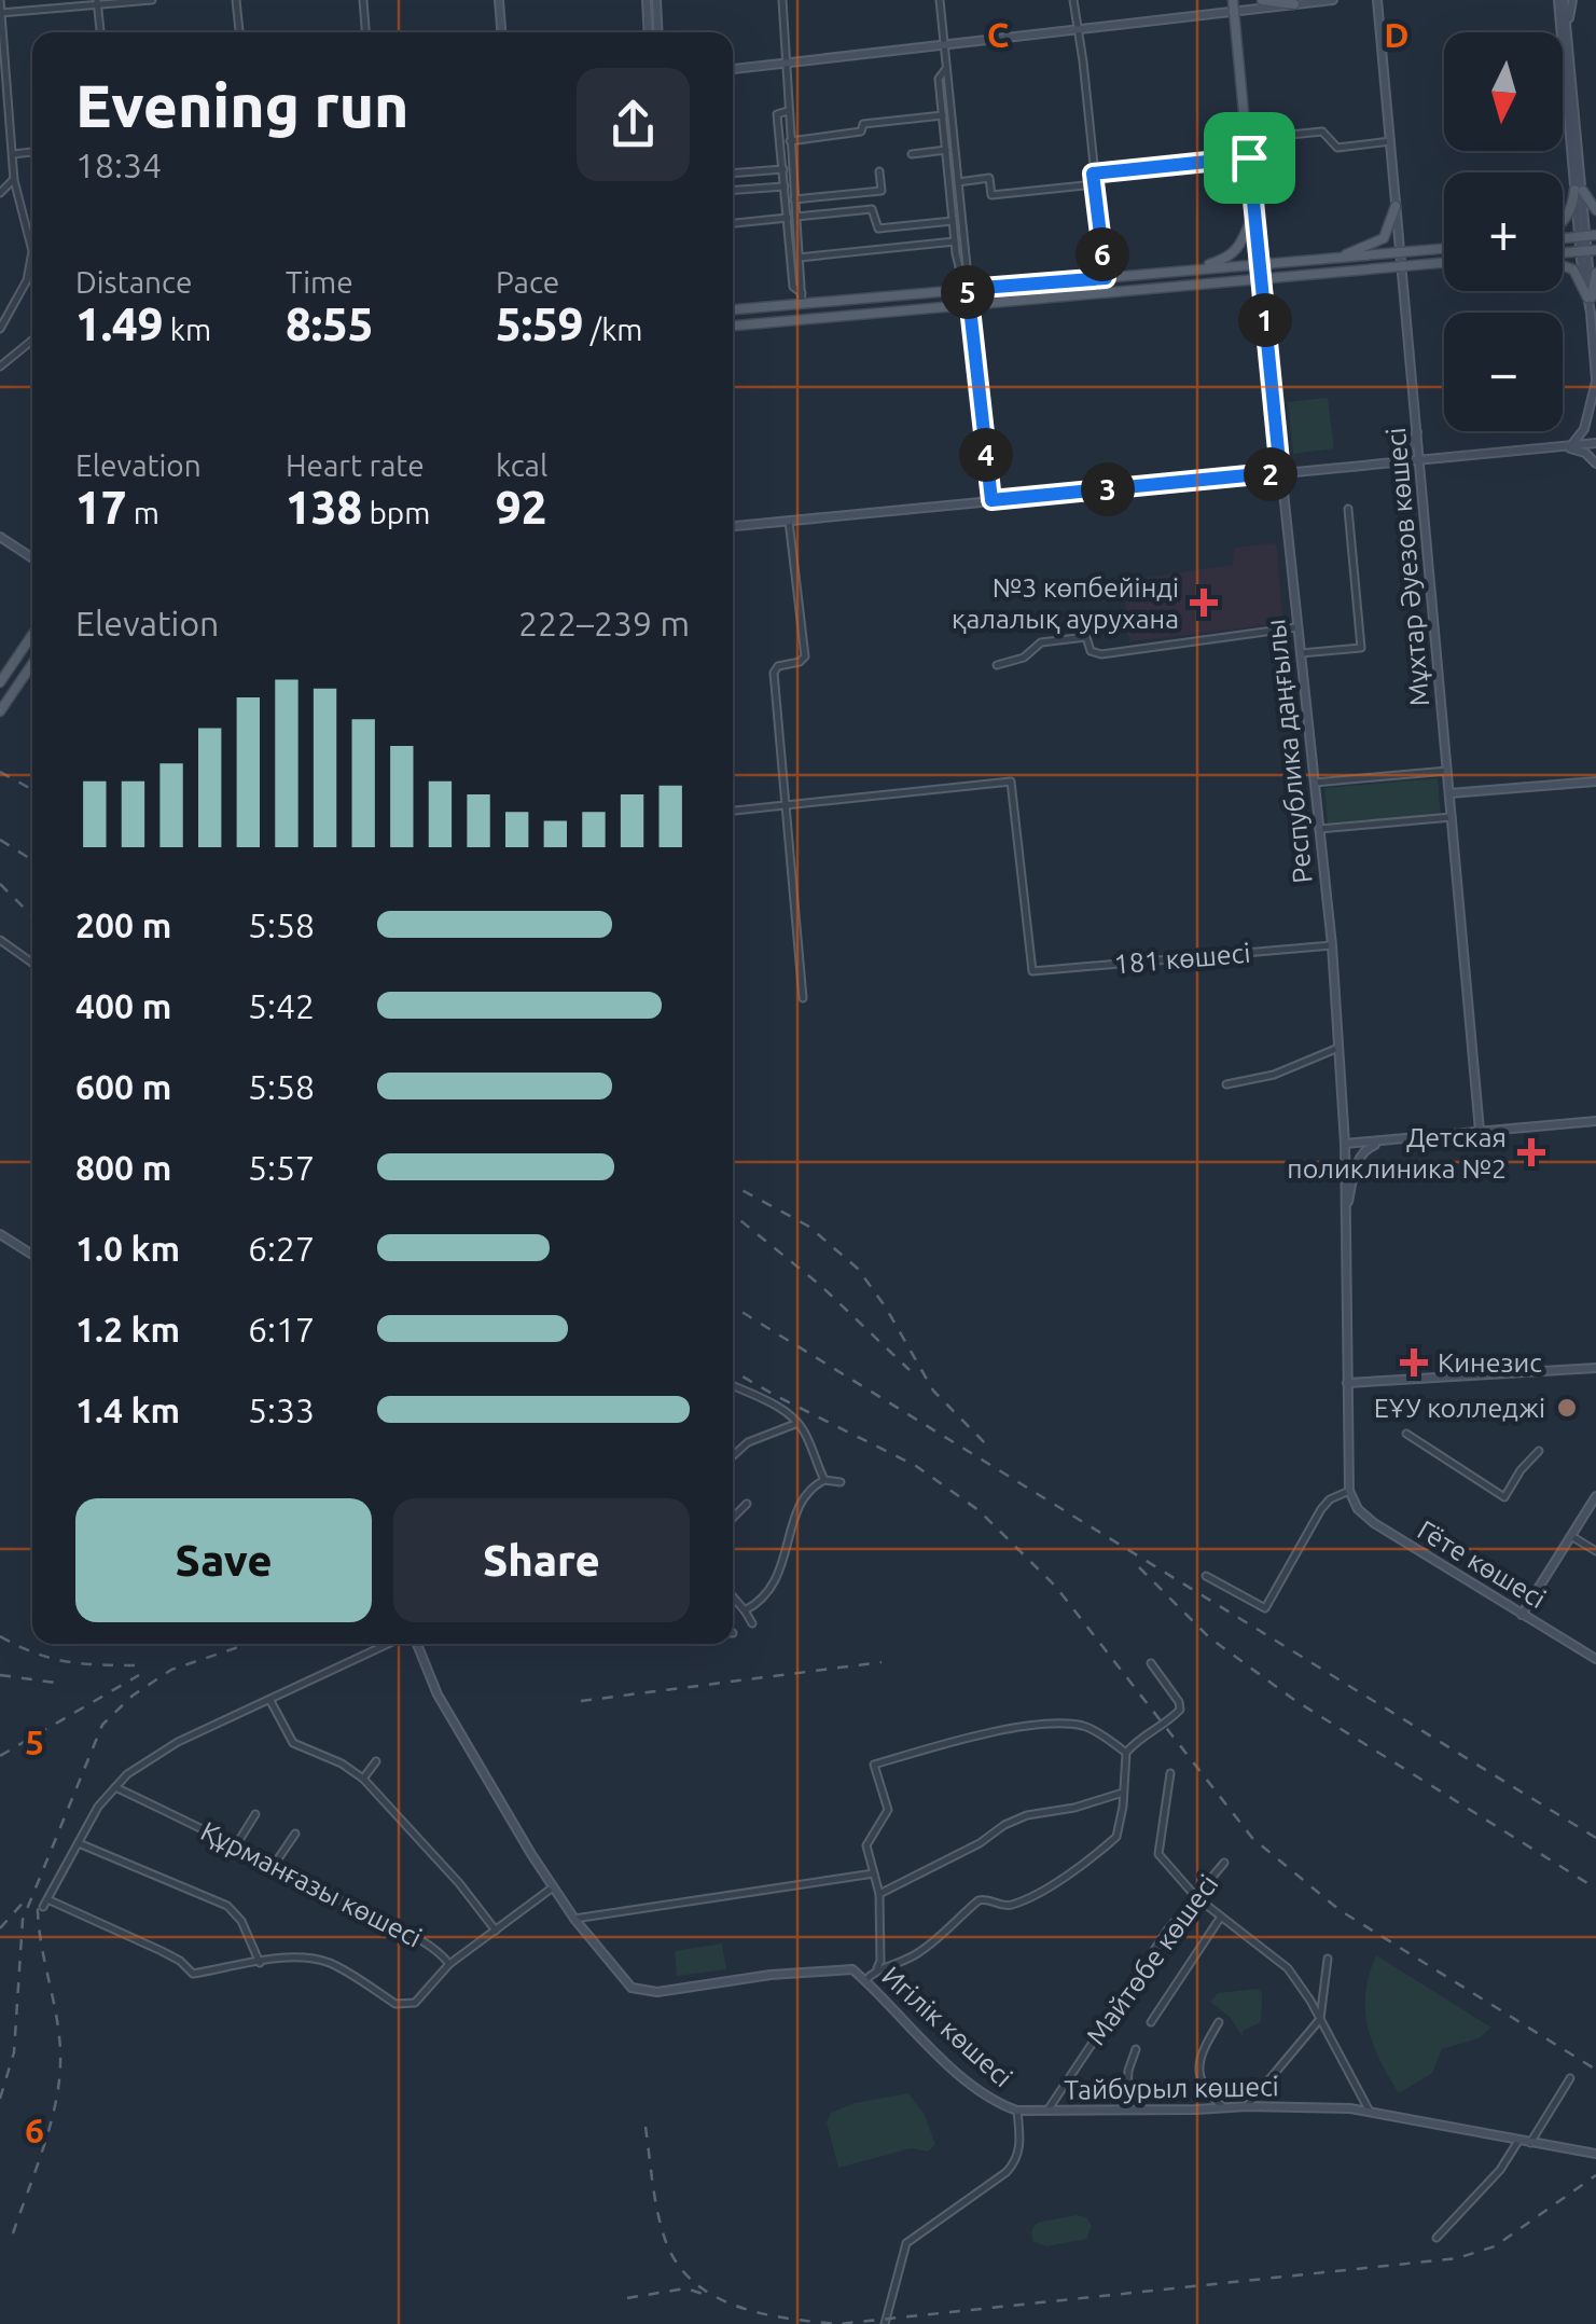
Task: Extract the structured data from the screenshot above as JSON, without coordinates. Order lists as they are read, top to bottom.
{
  "streets": {
    "main road": [
      "Мұхтар Әуезов көшесі",
      "Республика даңғылы",
      "Гёте көшесі",
      "Игілік көшесі",
      "Тайбурыл көшесі"
    ],
    "street": ["181 көшесі", "Құрманғазы көшесі", "Майтөбе көшесі"]
  },
  "crossings": [
    ["Республика даңғылы", "181 көшесі"],
    ["Республика даңғылы", "Гёте көшесі"],
    ["Майтөбе көшесі", "Тайбурыл көшесі"],
    ["Игілік көшесі", "Тайбурыл көшесі"]
  ],
  "places": {
    "health": ["№3 көпбейінді қалалық аурухана", "Детская поликлиника №2", "Кинезис"],
    "other": ["ЕҰУ колледжі"]
  },
  "north": "bottom",
  "page": {
    "map_buttons": ["+", "−"],
    "heading": ["Evening run", "18:34"],
    "stats": [
      ["Distance", "1.49 km"],
      ["Time", "8:55"],
      ["Pace", "5:59 /km"],
      ["Elevation", "17 m"],
      ["Heart rate", "138 bpm"],
      ["kcal", "92"]
    ],
    "pins": [
      "6",
      "5",
      "1",
      "4",
      "2",
      "3"
    ],
    "chart": ["Elevation", "222–239 m"],
    "list": [
      {
        "name": "200 m",
        "note": "5:58"
      },
      {
        "name": "400 m",
        "note": "5:42"
      },
      {
        "name": "600 m",
        "note": "5:58"
      },
      {
        "name": "800 m",
        "note": "5:57"
      },
      {
        "name": "1.0 km",
        "note": "6:27"
      },
      {
        "name": "1.2 km",
        "note": "6:17"
      },
      {
        "name": "1.4 km",
        "note": "5:33"
      }
    ],
    "buttons": ["Save", "Share"]
  },
  "grid": {
    "columns": ["C", "D"],
    "rows": ["5", "6"]
  }
}
